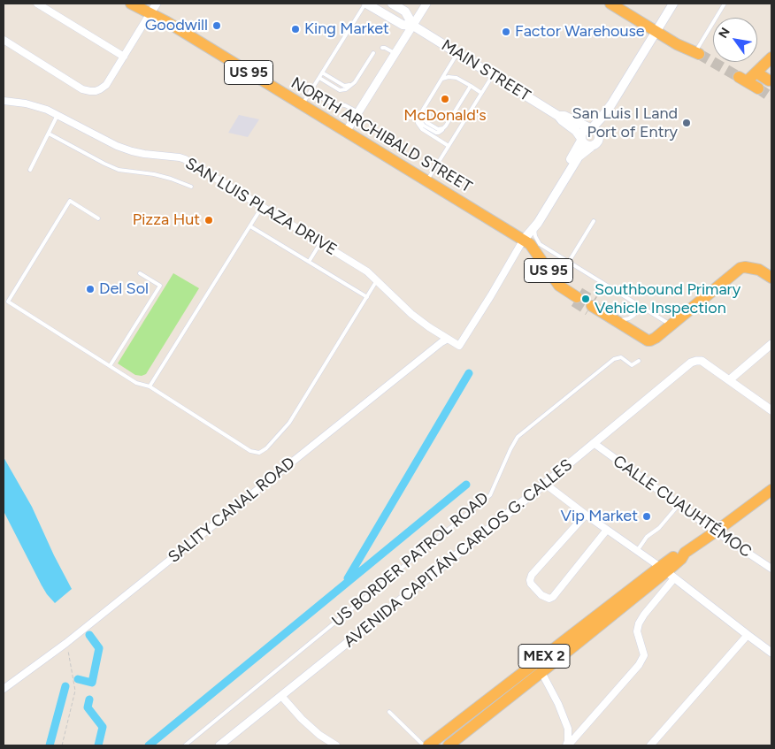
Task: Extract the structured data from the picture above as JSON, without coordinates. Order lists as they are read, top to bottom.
{
  "streets": {
    "highway": ["US 95", "NORTH ARCHIBALD STREET", "MEX 2"],
    "main road": ["MAIN STREET"],
    "street": [
      "SAN LUIS PLAZA DRIVE",
      "CALLE CUAUHTÉMOC",
      "SALITY CANAL ROAD",
      "AVENIDA CAPITÁN CARLOS G. CALLES"
    ],
    "lane": ["US BORDER PATROL ROAD"]
  },
  "crossings": [
    ["US 95", "NORTH ARCHIBALD STREET"],
    ["SAN LUIS PLAZA DRIVE", "SALITY CANAL ROAD"],
    ["CALLE CUAUHTÉMOC", "AVENIDA CAPITÁN CARLOS G. CALLES"],
    ["CALLE CUAUHTÉMOC", "MEX 2"]
  ],
  "places": [
    "Goodwill",
    "King Market",
    "Factor Warehouse",
    "McDonald's",
    "San Luis I Land Port of Entry",
    "Pizza Hut",
    "Del Sol",
    "Southbound Primary Vehicle Inspection",
    "Vip Market"
  ],
  "north": "top left"
}
